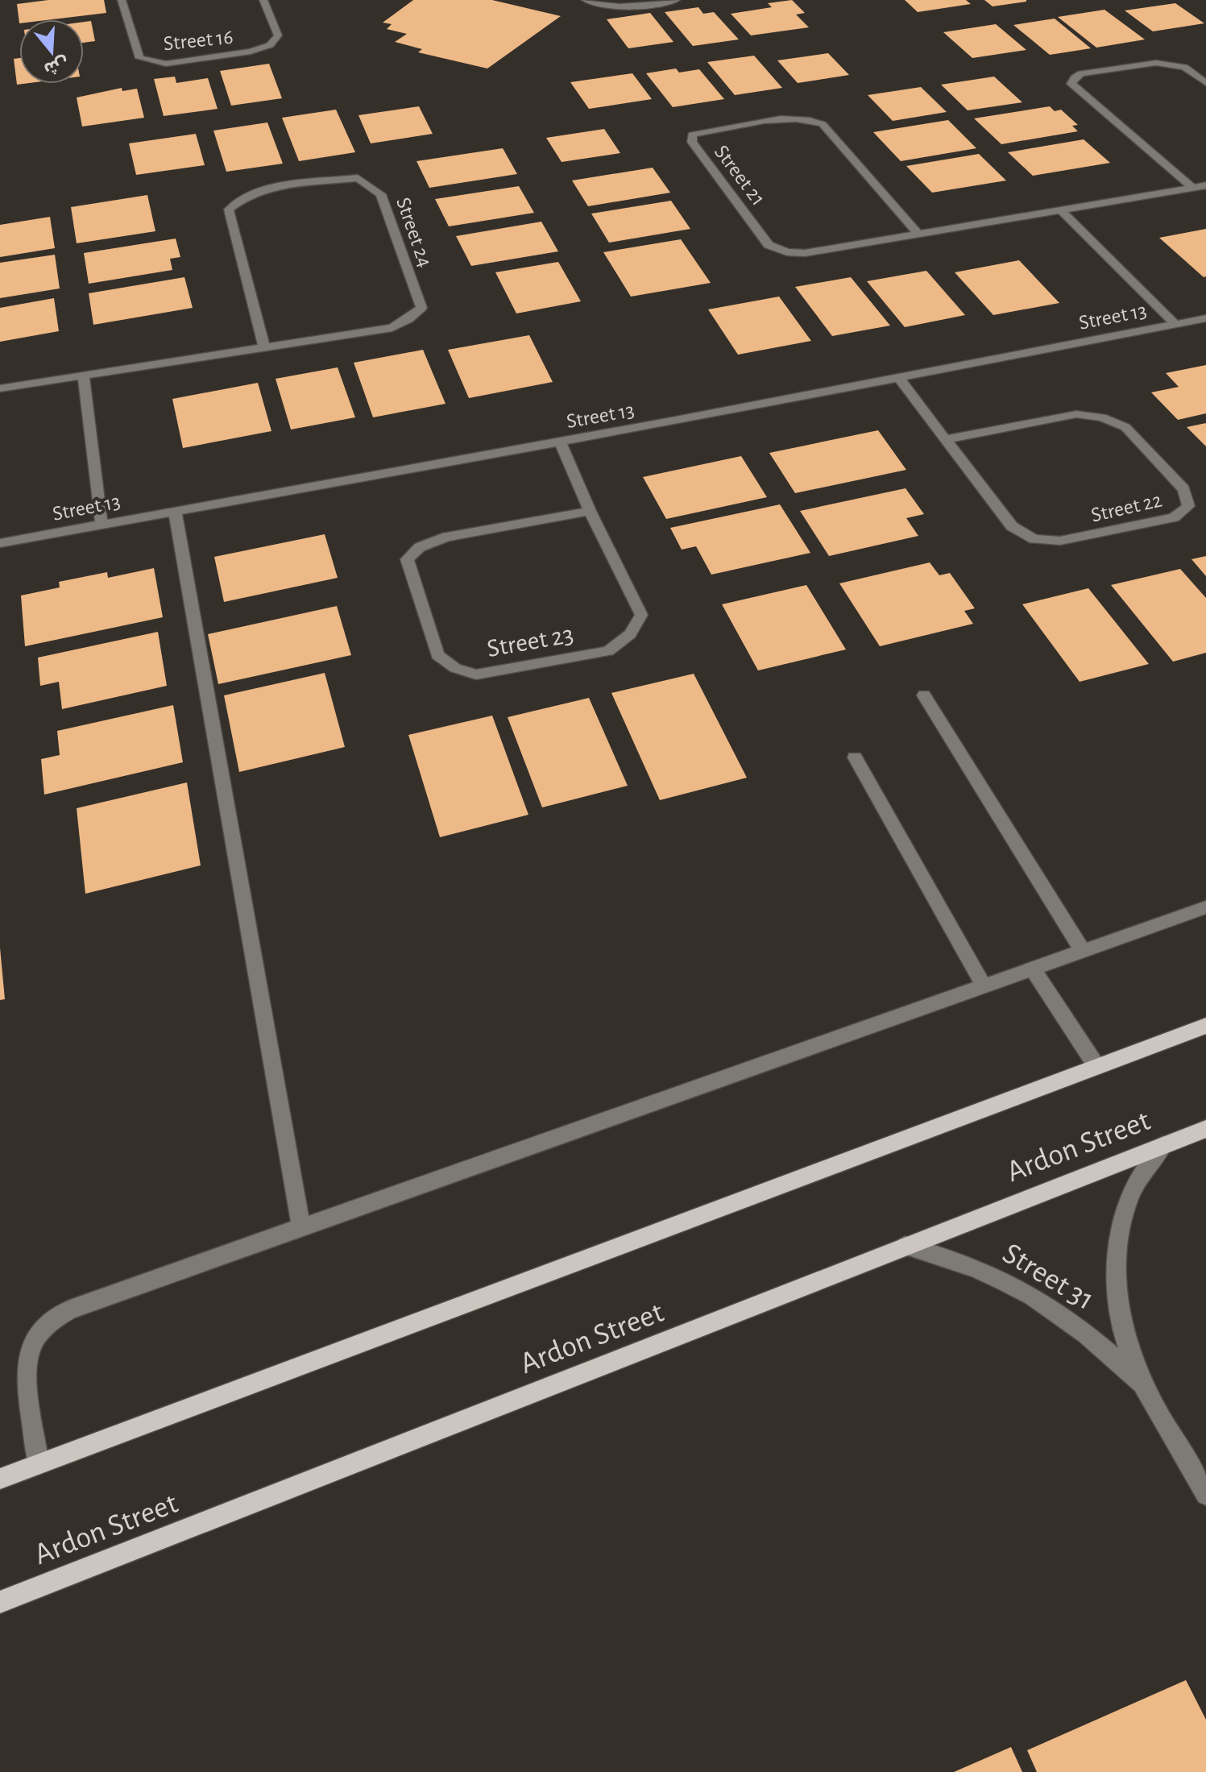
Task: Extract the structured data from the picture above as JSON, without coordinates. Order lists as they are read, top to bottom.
{
  "streets": {
    "main road": ["Ardon Street"],
    "street": [
      "Street 16",
      "Street 21",
      "Street 24",
      "Street 13",
      "Street 22",
      "Street 23",
      "Street 31"
    ]
  },
  "crossings": [
    ["Street 13", "Street 22"],
    ["Street 13", "Street 23"],
    ["Ardon Street", "Street 31"]
  ],
  "north": "bottom"
}
